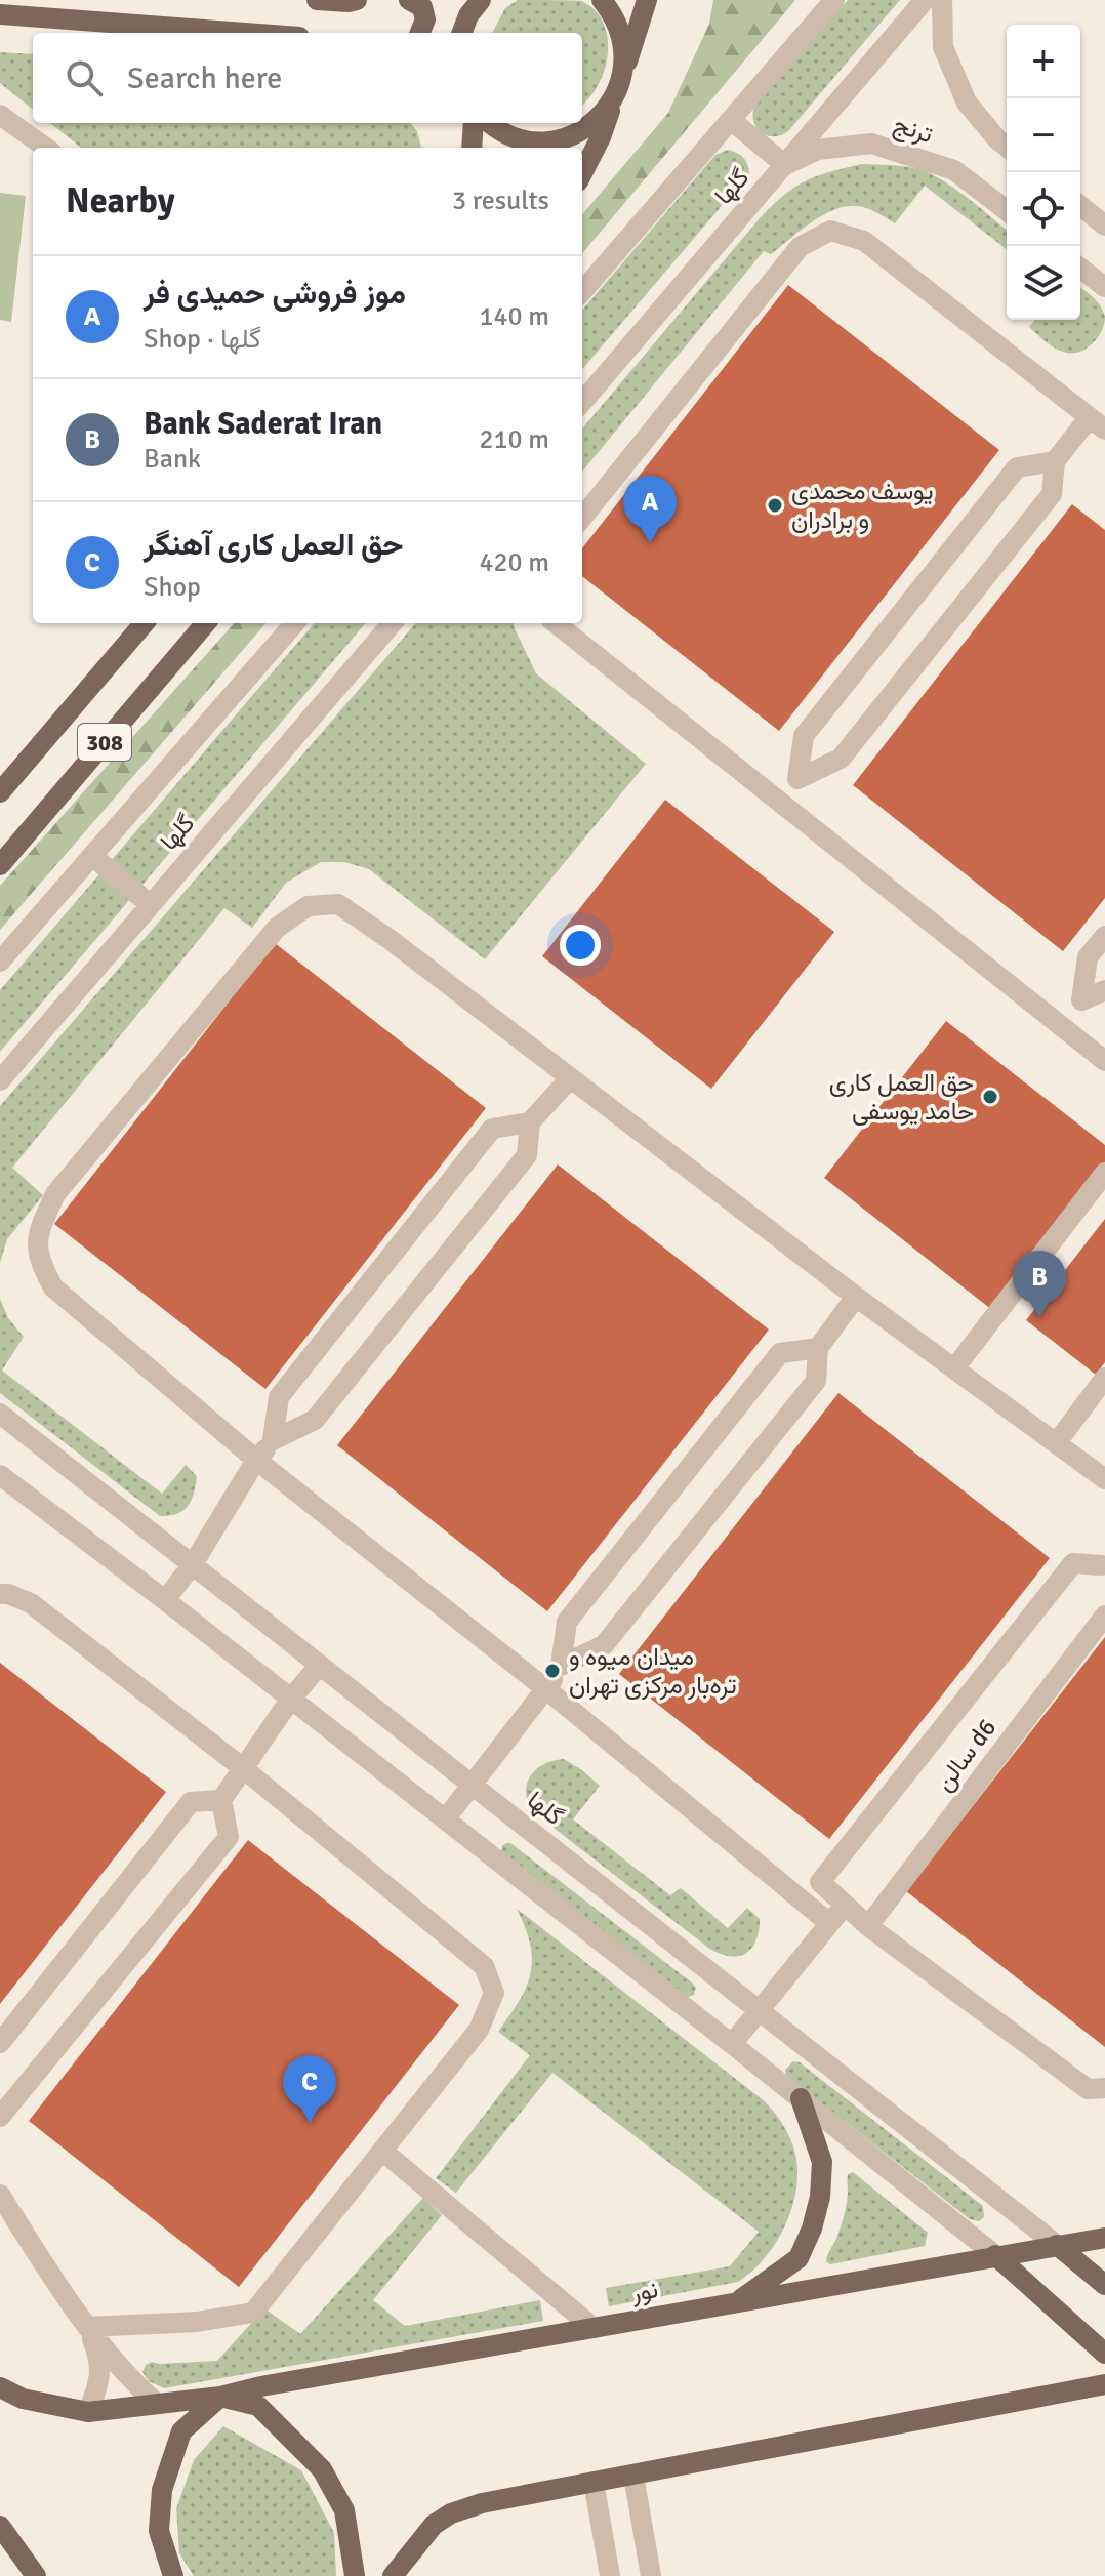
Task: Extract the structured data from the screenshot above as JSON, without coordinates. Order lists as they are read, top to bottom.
{
  "streets": {
    "main road": ["308", "نور"],
    "street": ["ترنج", "گلها", "سالن d6"]
  },
  "crossings": [
    ["ترنج", "گلها"],
    ["گلها", "نور"]
  ],
  "places": ["یوسف محمدی و برادران", "حق العمل کاری حامد یوسفی", "میدان میوه و تره‌بار مرکزی تهران"],
  "page": {
    "map_buttons": ["+", "−"],
    "search": "Search here",
    "heading": ["Nearby", "3 results"],
    "list": [
      {
        "mark": "A",
        "name": "موز فروشی حمیدی فر",
        "note": "Shop · گلها",
        "value": "140 m"
      },
      {
        "mark": "B",
        "name": "Bank Saderat Iran",
        "note": "Bank",
        "value": "210 m"
      },
      {
        "mark": "C",
        "name": "حق العمل کاری آهنگر",
        "note": "Shop",
        "value": "420 m"
      }
    ],
    "pins": ["A", "B", "C"]
  }
}
